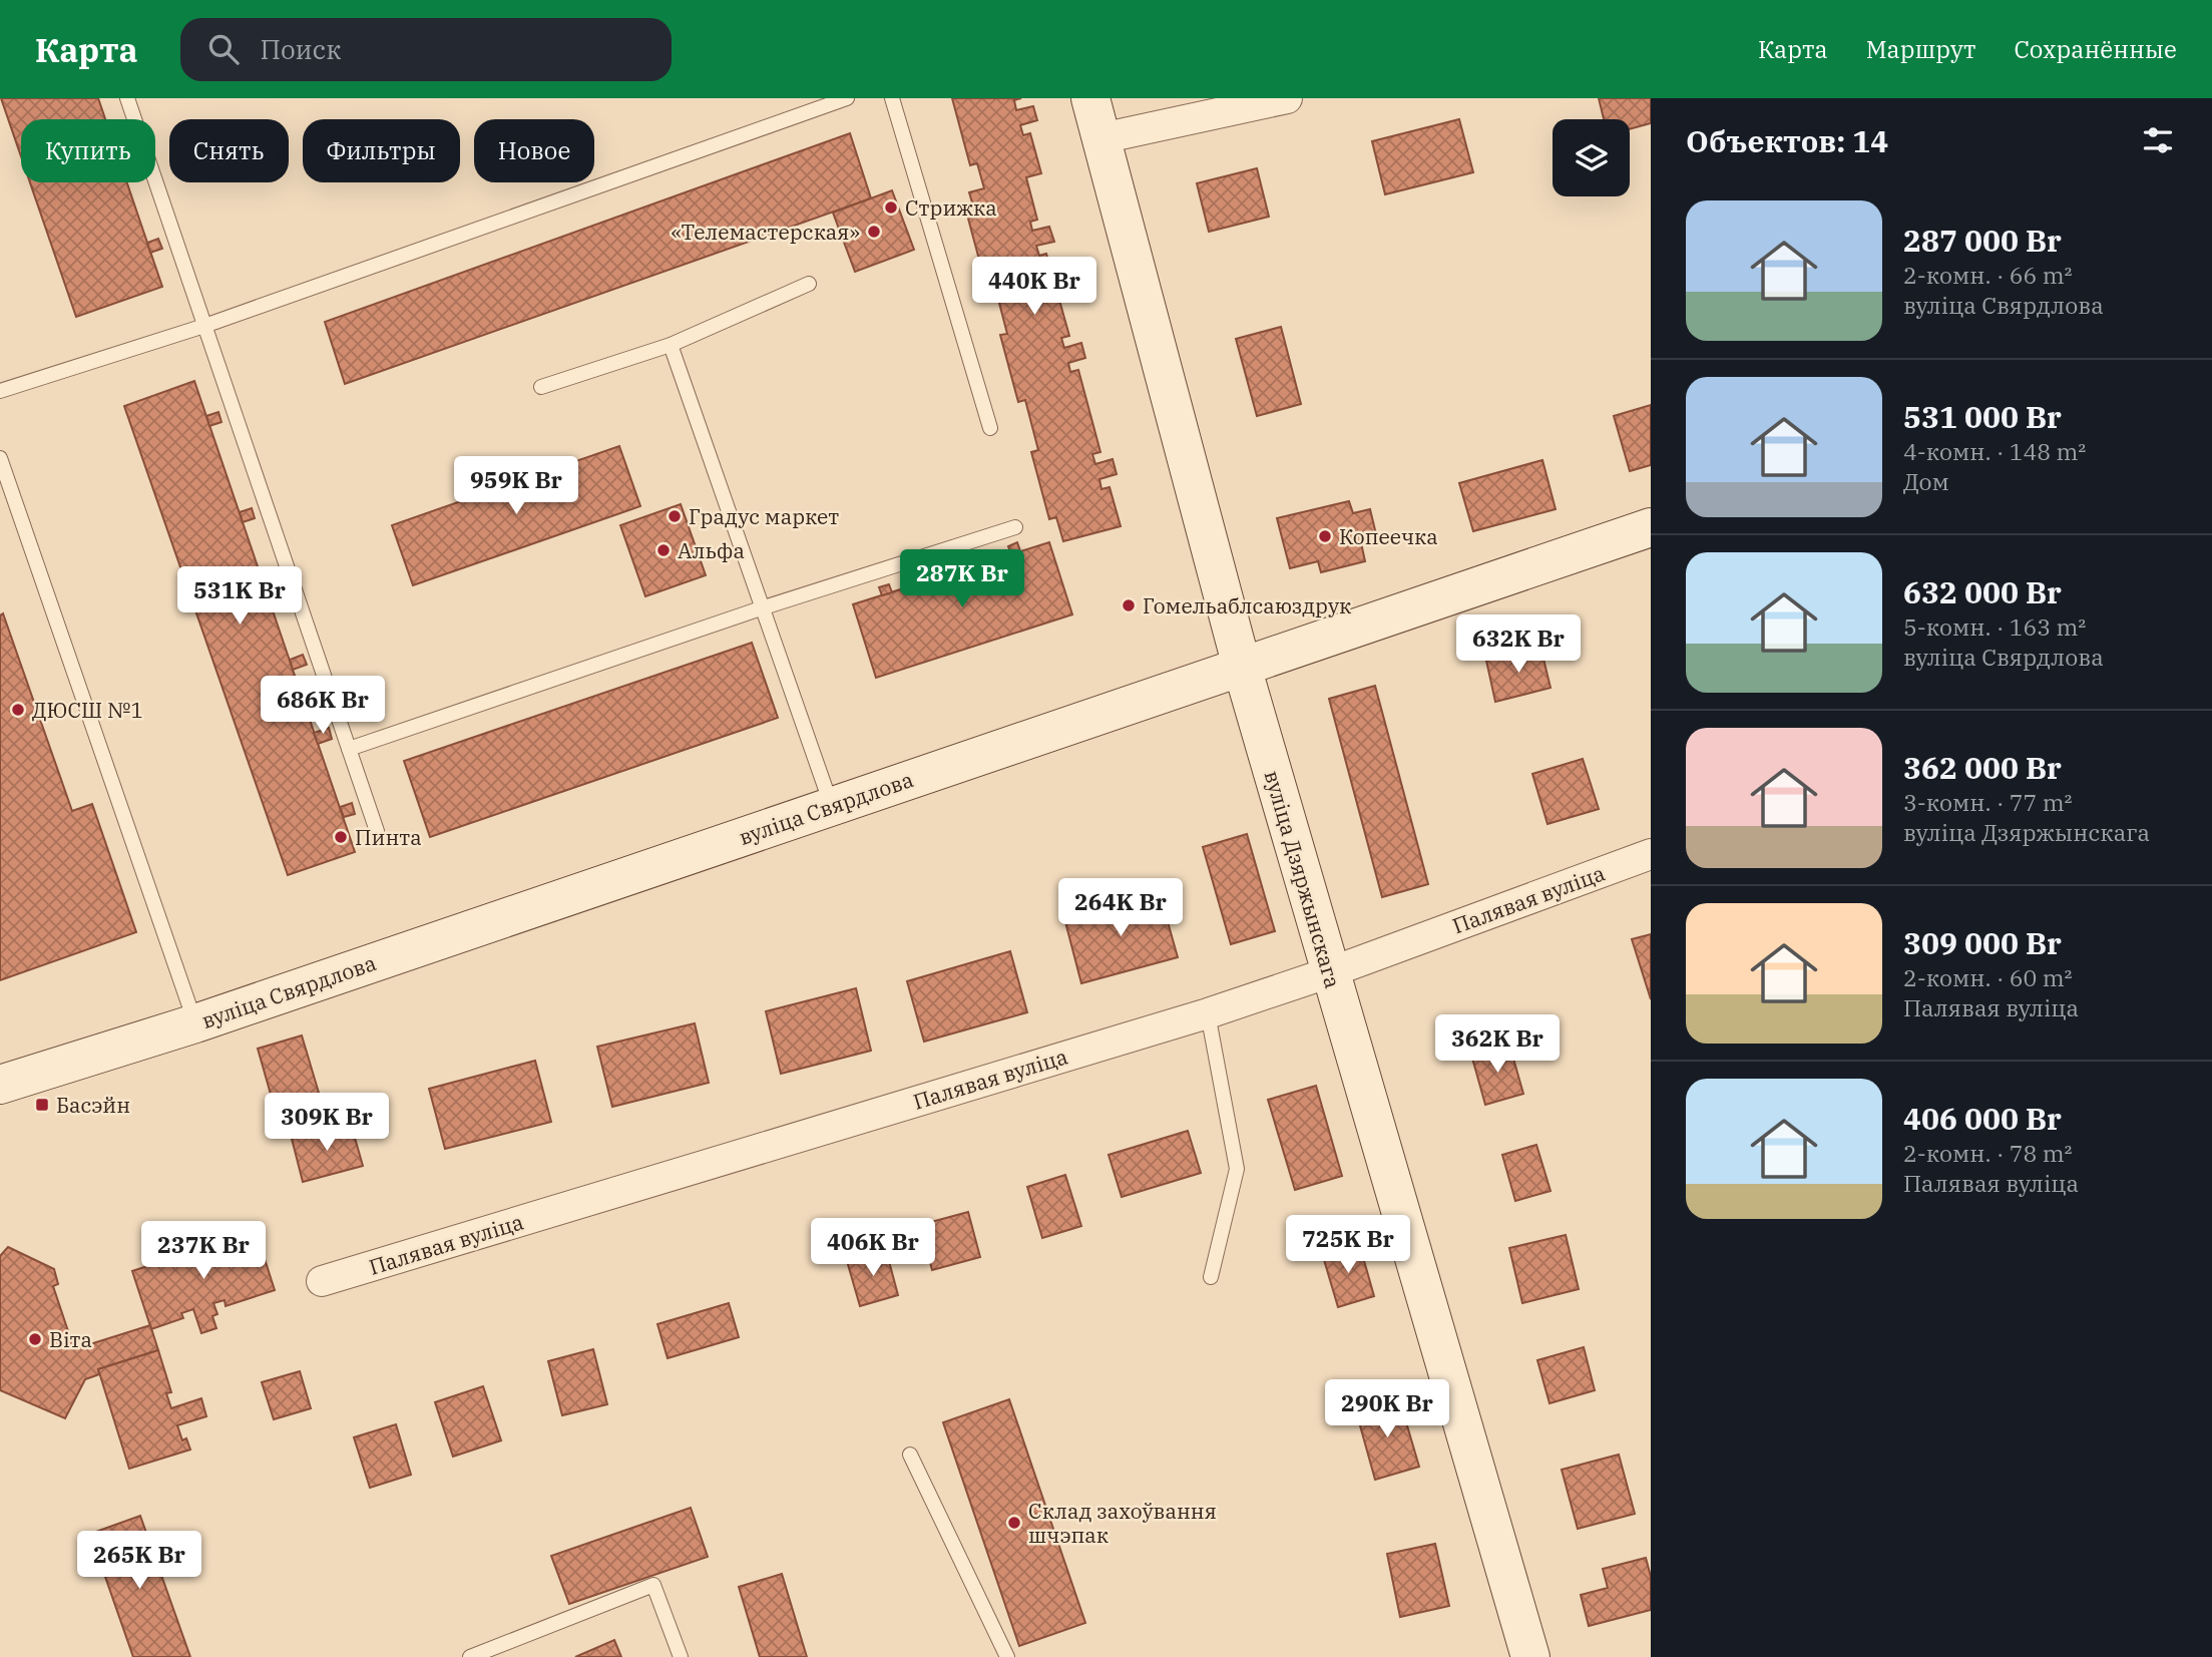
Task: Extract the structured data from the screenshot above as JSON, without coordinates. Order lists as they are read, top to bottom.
{
  "streets": {
    "main road": ["вуліца Свярдлова", "вуліца Дзяржынскага"],
    "street": ["Палявая вуліца"]
  },
  "crossings": [
    ["вуліца Свярдлова", "вуліца Дзяржынскага"],
    ["вуліца Дзяржынскага", "Палявая вуліца"]
  ],
  "places": {
    "other": [
      "Стрижка",
      "«Телемастерская»",
      "Градус маркет",
      "Копеечка",
      "Альфа",
      "Гомельаблсаюздрук",
      "ДЮСШ №1",
      "Пинта",
      "Віта",
      "Склад захоўвання шчэпак"
    ],
    "transit": ["Басэйн"]
  },
  "page": {
    "header": "Карта",
    "search": "Поиск",
    "nav": ["Карта", "Маршрут", "Сохранённые"],
    "heading": "Объектов: 14",
    "chip": [
      "Купить",
      "Снять",
      "Фильтры",
      "Новое"
    ],
    "list": [
      {
        "name": "287 000 Br",
        "note": "2-комн. · 66 m² · вуліца Свярдлова"
      },
      {
        "name": "531 000 Br",
        "note": "4-комн. · 148 m² · Дом"
      },
      {
        "name": "632 000 Br",
        "note": "5-комн. · 163 m² · вуліца Свярдлова"
      },
      {
        "name": "362 000 Br",
        "note": "3-комн. · 77 m² · вуліца Дзяржынскага"
      },
      {
        "name": "309 000 Br",
        "note": "2-комн. · 60 m² · Палявая вуліца"
      },
      {
        "name": "406 000 Br",
        "note": "2-комн. · 78 m² · Палявая вуліца"
      }
    ],
    "price": [
      "440K Br",
      "959K Br",
      "287K Br",
      "531K Br",
      "632K Br",
      "686K Br",
      "264K Br",
      "362K Br",
      "309K Br",
      "725K Br",
      "406K Br",
      "237K Br",
      "290K Br",
      "265K Br"
    ]
  }
}
